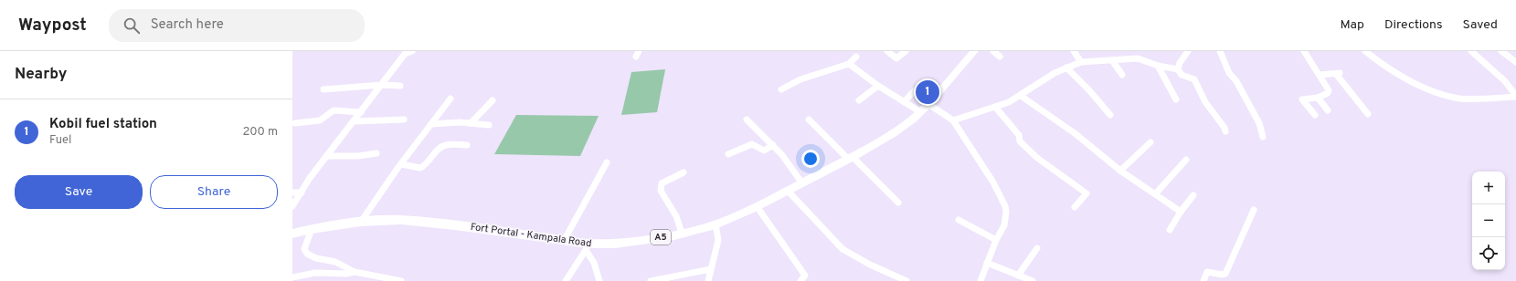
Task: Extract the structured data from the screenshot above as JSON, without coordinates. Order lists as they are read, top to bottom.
{
  "streets": {
    "main road": ["Fort Portal - Kampala Road", "A5"]
  },
  "page": {
    "header": "Waypost",
    "search": "Search here",
    "nav": ["Map", "Directions", "Saved"],
    "heading": "Nearby",
    "pins": "1",
    "list": [
      {
        "mark": "1",
        "name": "Kobil fuel station",
        "note": "Fuel",
        "value": "200 m"
      }
    ],
    "buttons": ["Save", "Share"],
    "map_buttons": ["+", "−"]
  }
}
